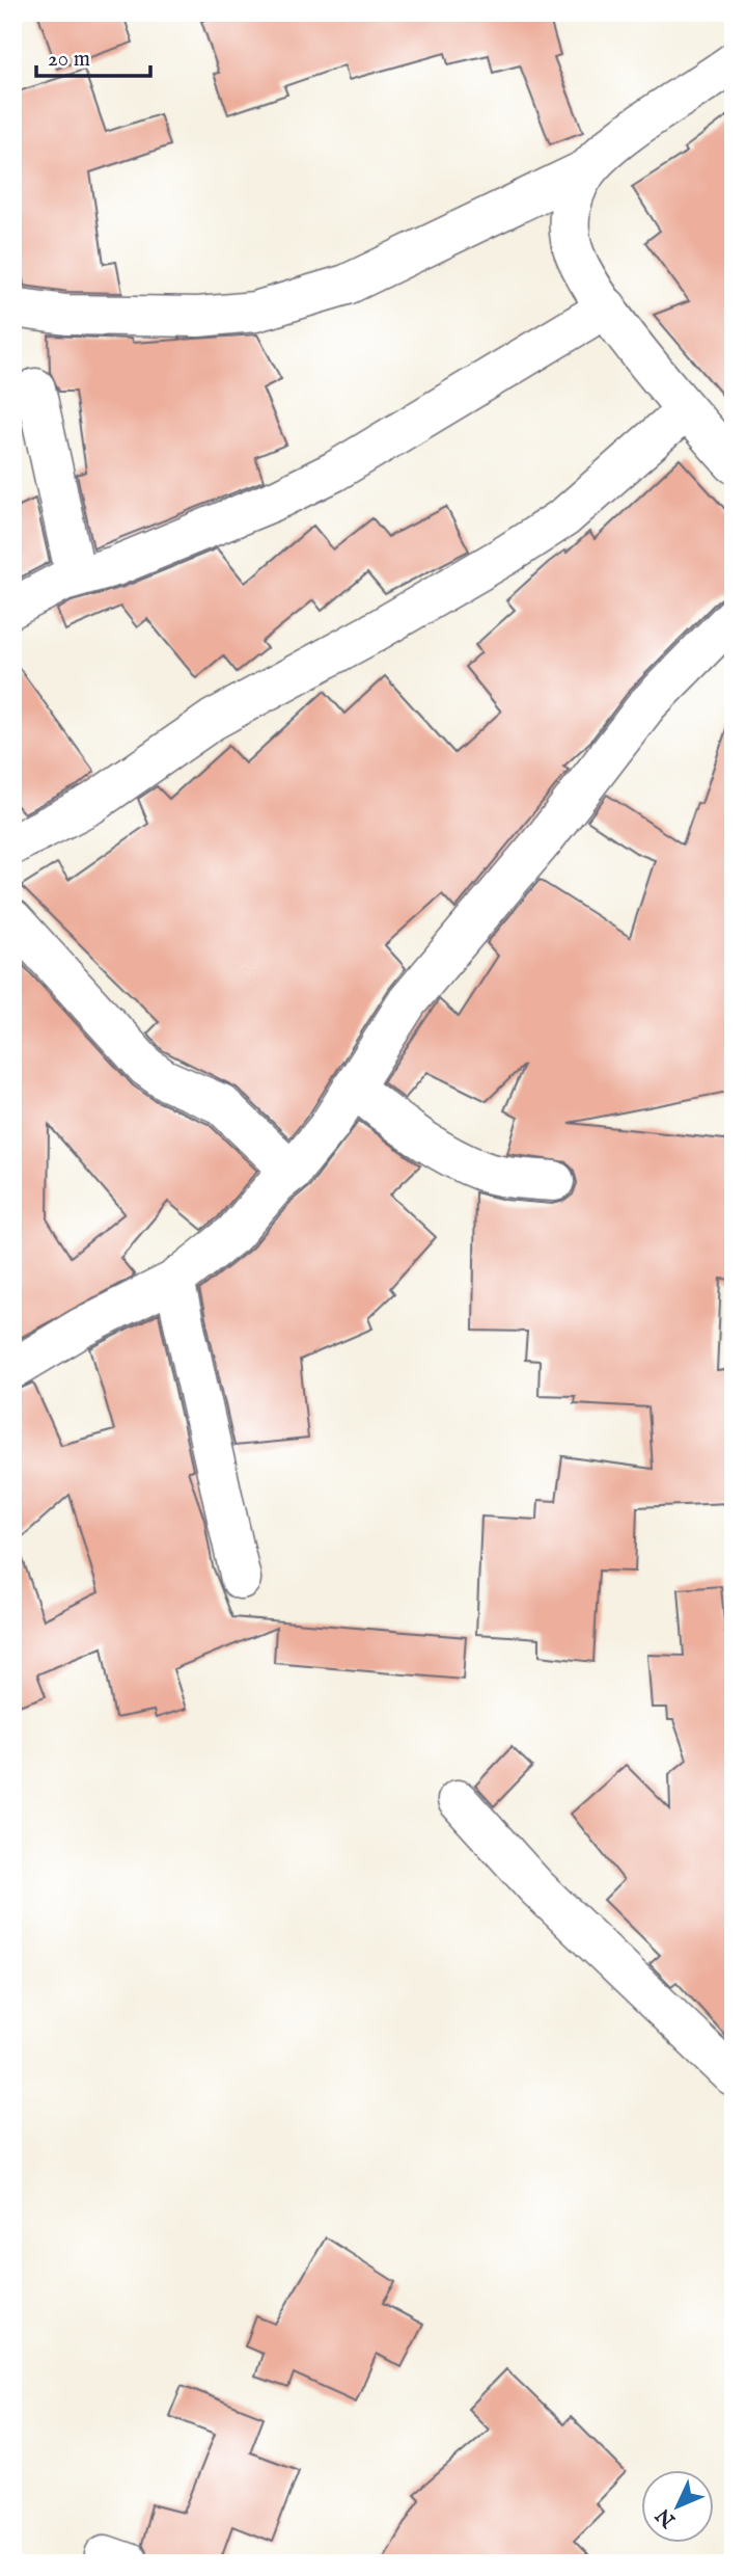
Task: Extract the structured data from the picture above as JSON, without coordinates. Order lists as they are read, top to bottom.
{
  "scale_bar": "20 m",
  "north": "bottom left"
}
